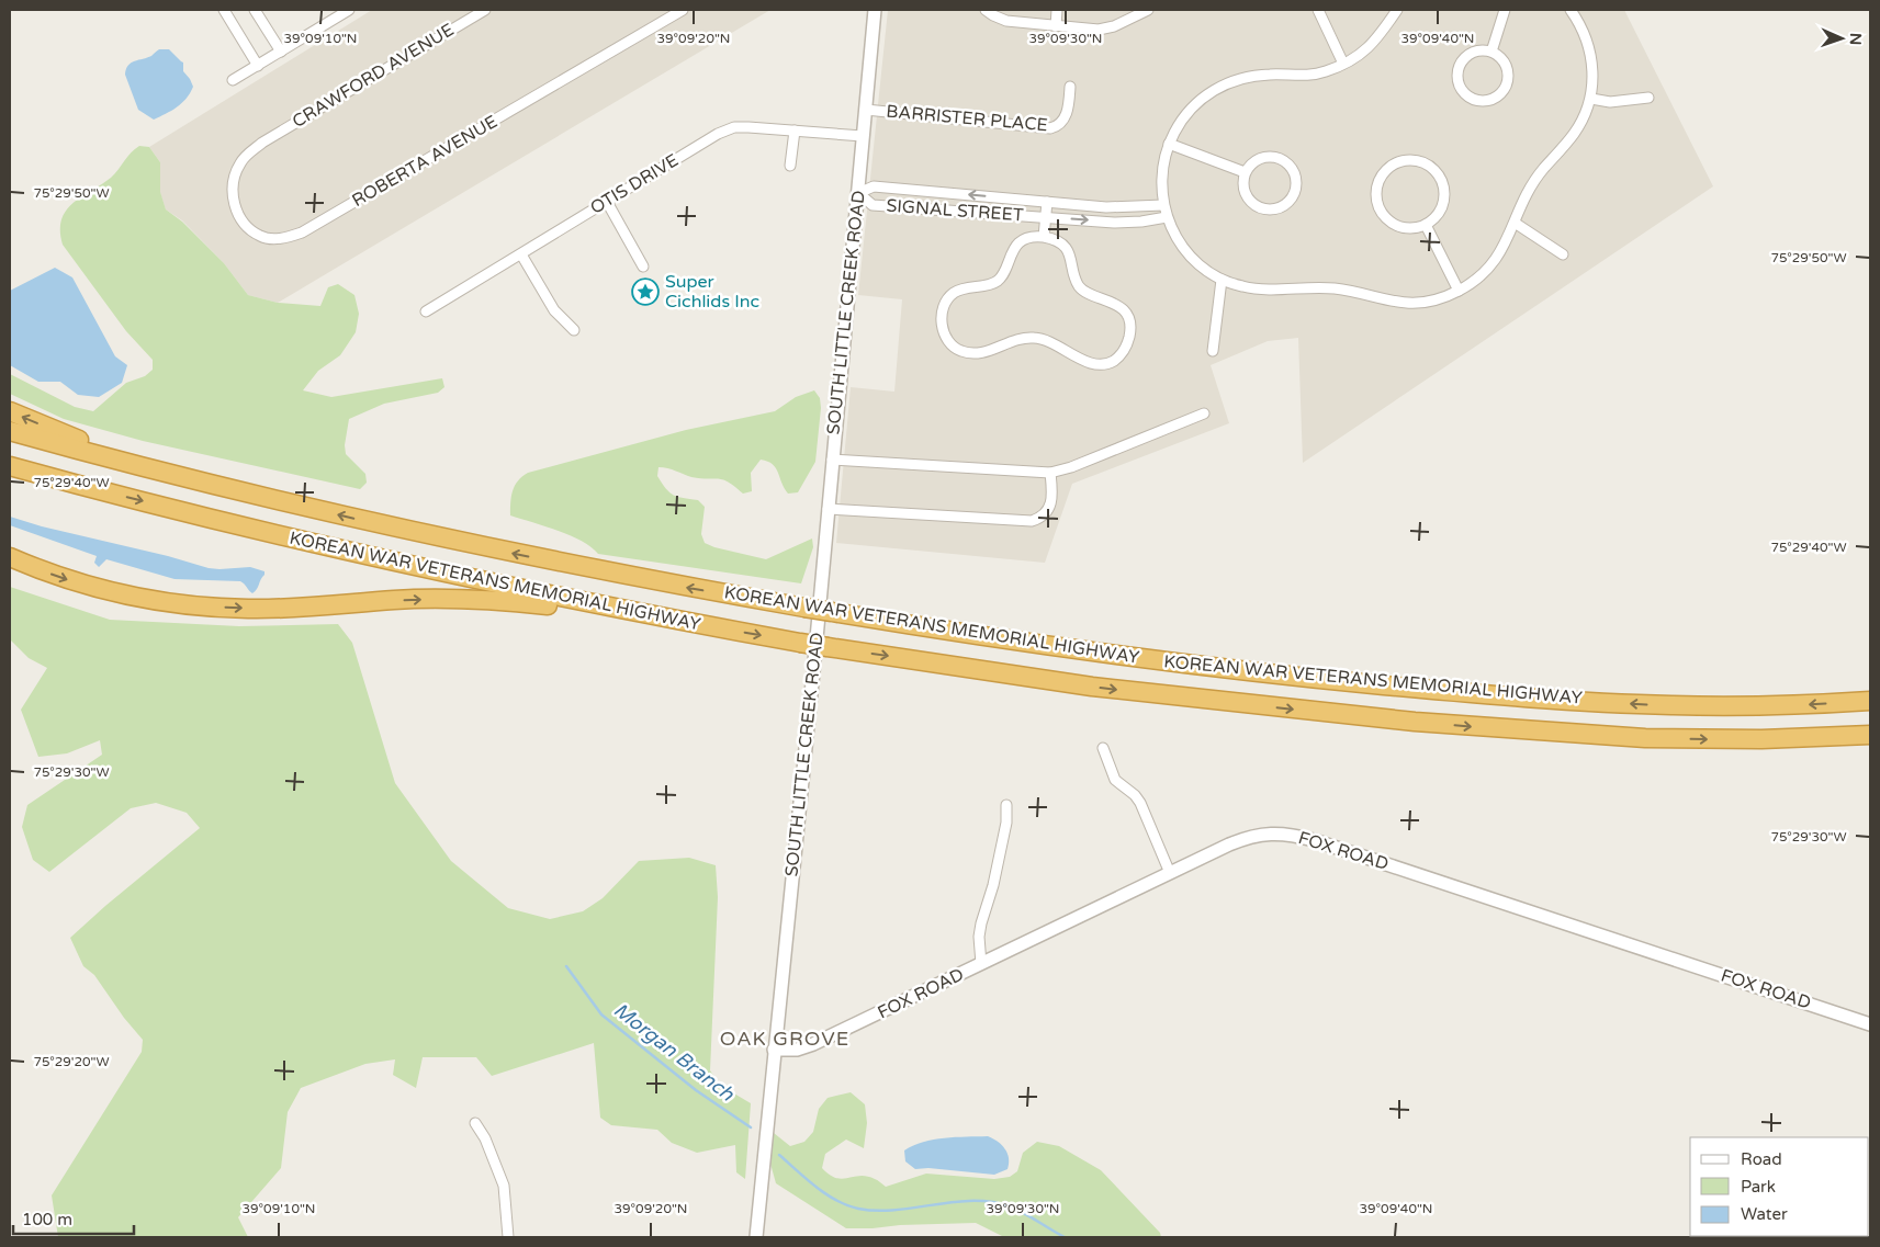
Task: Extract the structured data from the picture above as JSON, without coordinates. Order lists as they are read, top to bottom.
{
  "streets": {
    "highway": ["KOREAN WAR VETERANS MEMORIAL HIGHWAY"],
    "street": [
      "CRAWFORD AVENUE",
      "BARRISTER PLACE",
      "ROBERTA AVENUE",
      "OTIS DRIVE",
      "SIGNAL STREET",
      "SOUTH LITTLE CREEK ROAD",
      "FOX ROAD"
    ]
  },
  "crossings": [
    ["CRAWFORD AVENUE", "ROBERTA AVENUE"],
    ["BARRISTER PLACE", "SOUTH LITTLE CREEK ROAD"],
    ["OTIS DRIVE", "SOUTH LITTLE CREEK ROAD"],
    ["SIGNAL STREET", "SOUTH LITTLE CREEK ROAD"],
    ["SOUTH LITTLE CREEK ROAD", "FOX ROAD"]
  ],
  "districts": ["OAK GROVE"],
  "water": ["Morgan Branch"],
  "places": {
    "place": ["Super Cichlids Inc"]
  },
  "legend": ["Road", "Park", "Water"],
  "scale_bar": "100 m",
  "north": "right",
  "coordinates": [
    "39°09'10\"N",
    "39°09'20\"N",
    "39°09'30\"N",
    "39°09'40\"N",
    "75°29'50\"W",
    "75°29'40\"W",
    "75°29'30\"W",
    "75°29'20\"W"
  ]
}
